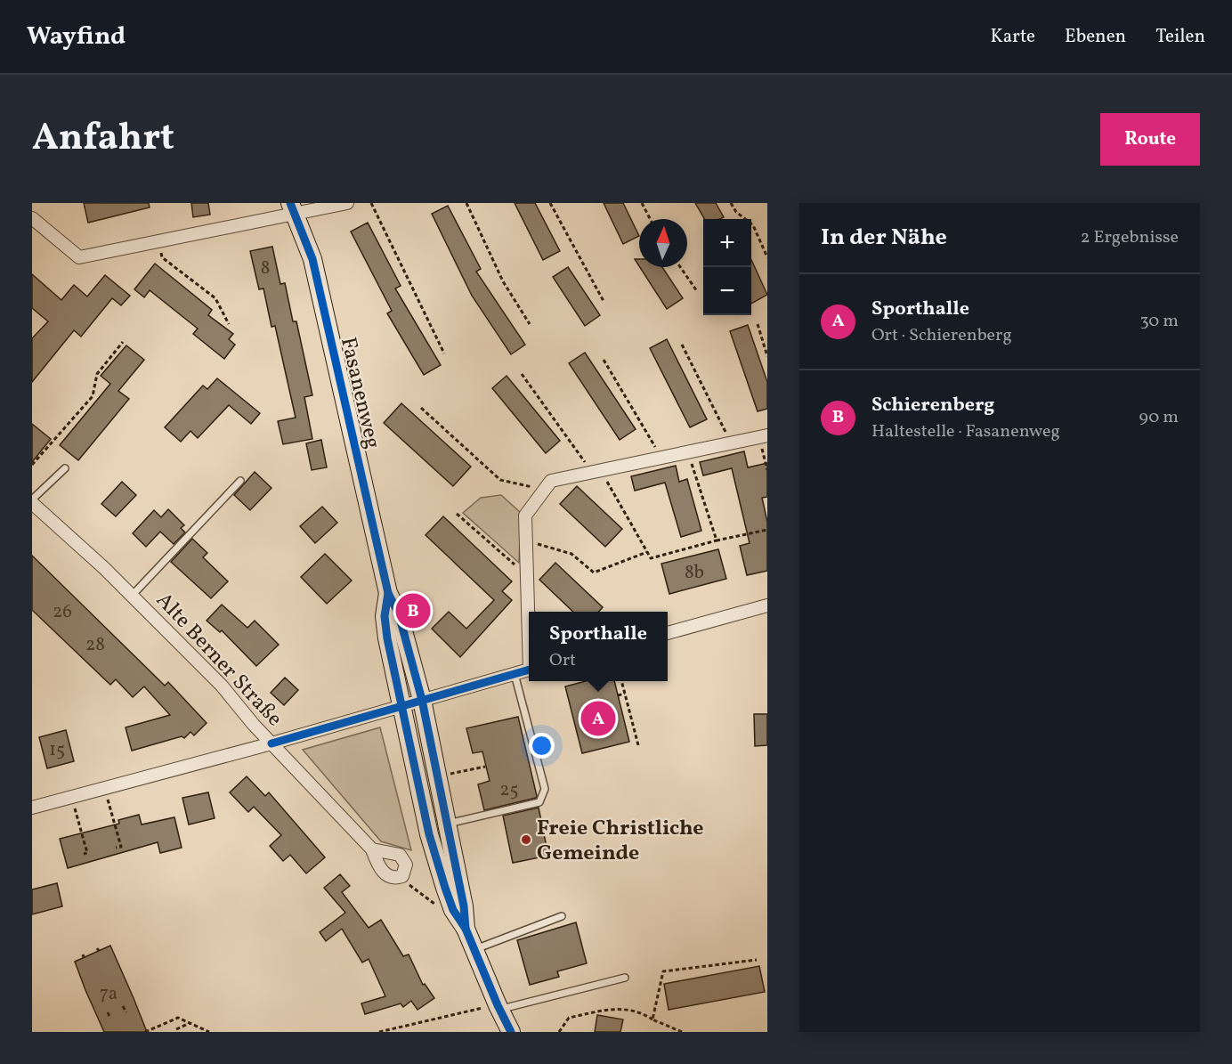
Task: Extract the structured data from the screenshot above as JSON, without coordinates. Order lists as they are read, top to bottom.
{
  "streets": {
    "main road": ["Fasanenweg"],
    "street": ["Alte Berner Straße"]
  },
  "places": ["Freie Christliche Gemeinde"],
  "house_numbers": [
    "8",
    "8b",
    "26",
    "28",
    "15",
    "25",
    "7a"
  ],
  "north": "top",
  "page": {
    "header": "Wayfind",
    "nav": ["Karte", "Ebenen", "Teilen"],
    "title": "Anfahrt",
    "buttons": "Route",
    "heading": ["In der Nähe", "2 Ergebnisse"],
    "map_buttons": ["+", "−"],
    "list": [
      {
        "mark": "A",
        "name": "Sporthalle",
        "note": "Ort · Schierenberg",
        "value": "30 m"
      },
      {
        "mark": "B",
        "name": "Schierenberg",
        "note": "Haltestelle · Fasanenweg",
        "value": "90 m"
      }
    ],
    "pins": ["B", "A"],
    "popup": ["Sporthalle", "Ort"]
  }
}
